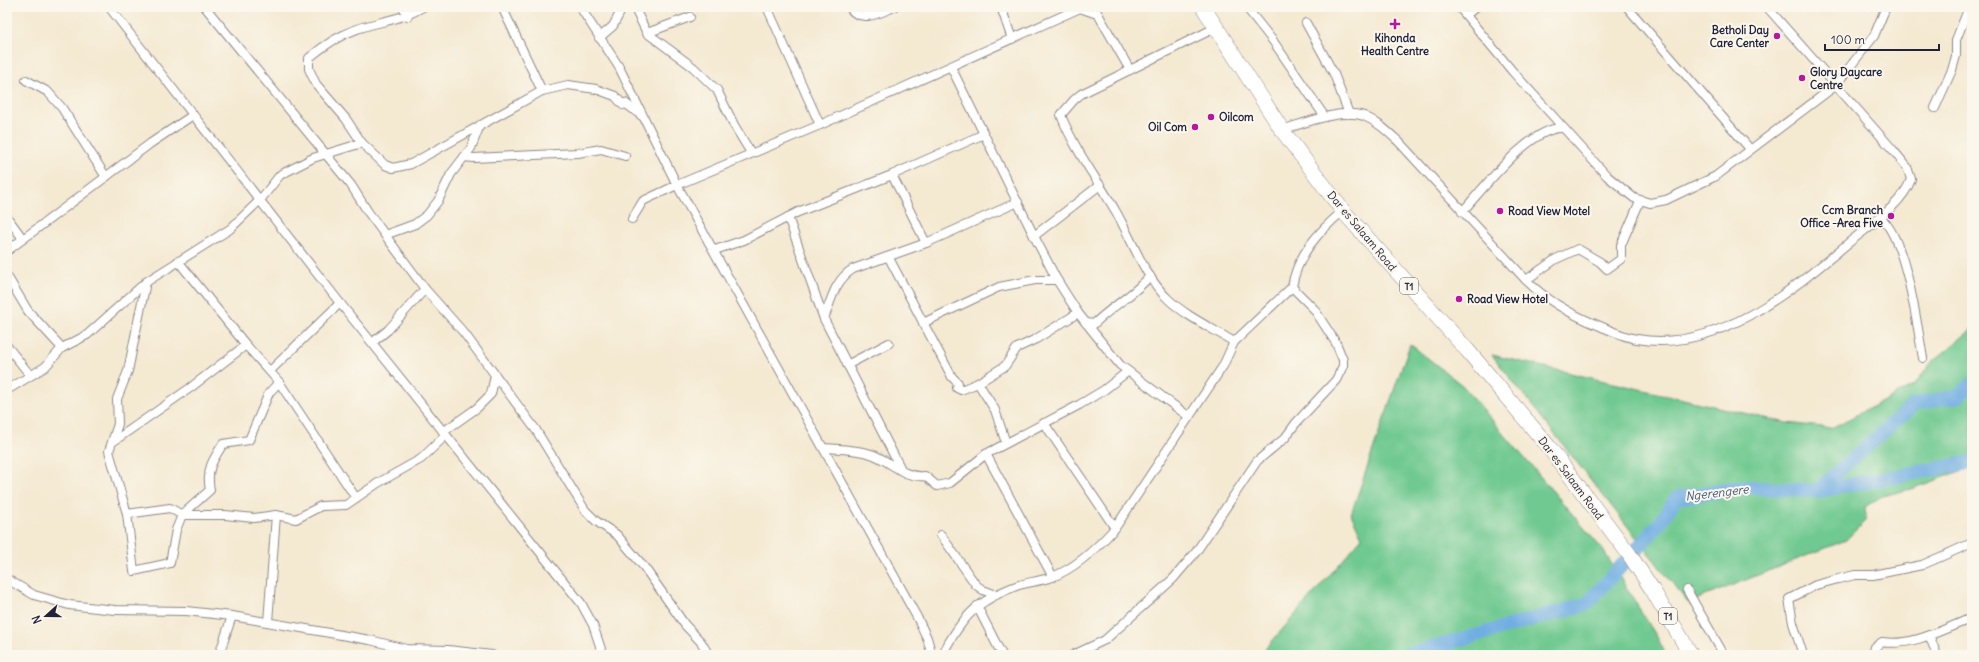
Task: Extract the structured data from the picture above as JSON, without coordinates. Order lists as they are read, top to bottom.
{
  "streets": {
    "highway": ["Dar es Salaam Road", "T1"]
  },
  "water": ["Ngerengere"],
  "places": {
    "health": ["Kihonda Health Centre"],
    "other": [
      "Betholi Day Care Center",
      "Glory Daycare Centre",
      "Oilcom",
      "Oil Com",
      "Road View Motel",
      "Ccm Branch Office -Area Five",
      "Road View Hotel"
    ]
  },
  "scale_bar": "100 m",
  "north": "left"
}
